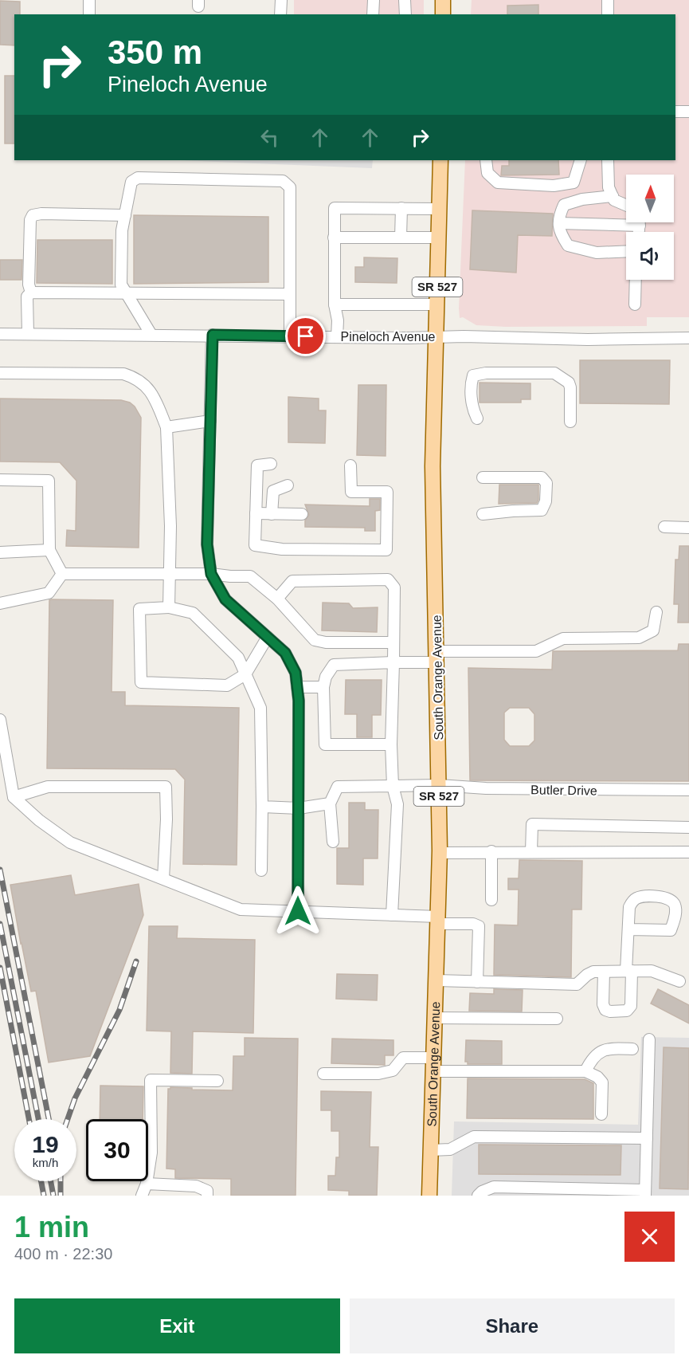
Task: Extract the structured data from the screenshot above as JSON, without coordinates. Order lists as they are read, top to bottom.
{
  "streets": {
    "main road": ["SR 527", "South Orange Avenue"],
    "street": ["Pineloch Avenue", "Butler Drive"]
  },
  "crossings": [
    ["Pineloch Avenue", "South Orange Avenue"],
    ["South Orange Avenue", "Butler Drive"]
  ],
  "north": "top",
  "page": {
    "turn": ["350 m", "Pineloch Avenue"],
    "speed": "19 km/h",
    "limit": "30",
    "heading": ["1 min", "400 m · 22:30"],
    "buttons": ["Exit", "Share"]
  }
}
